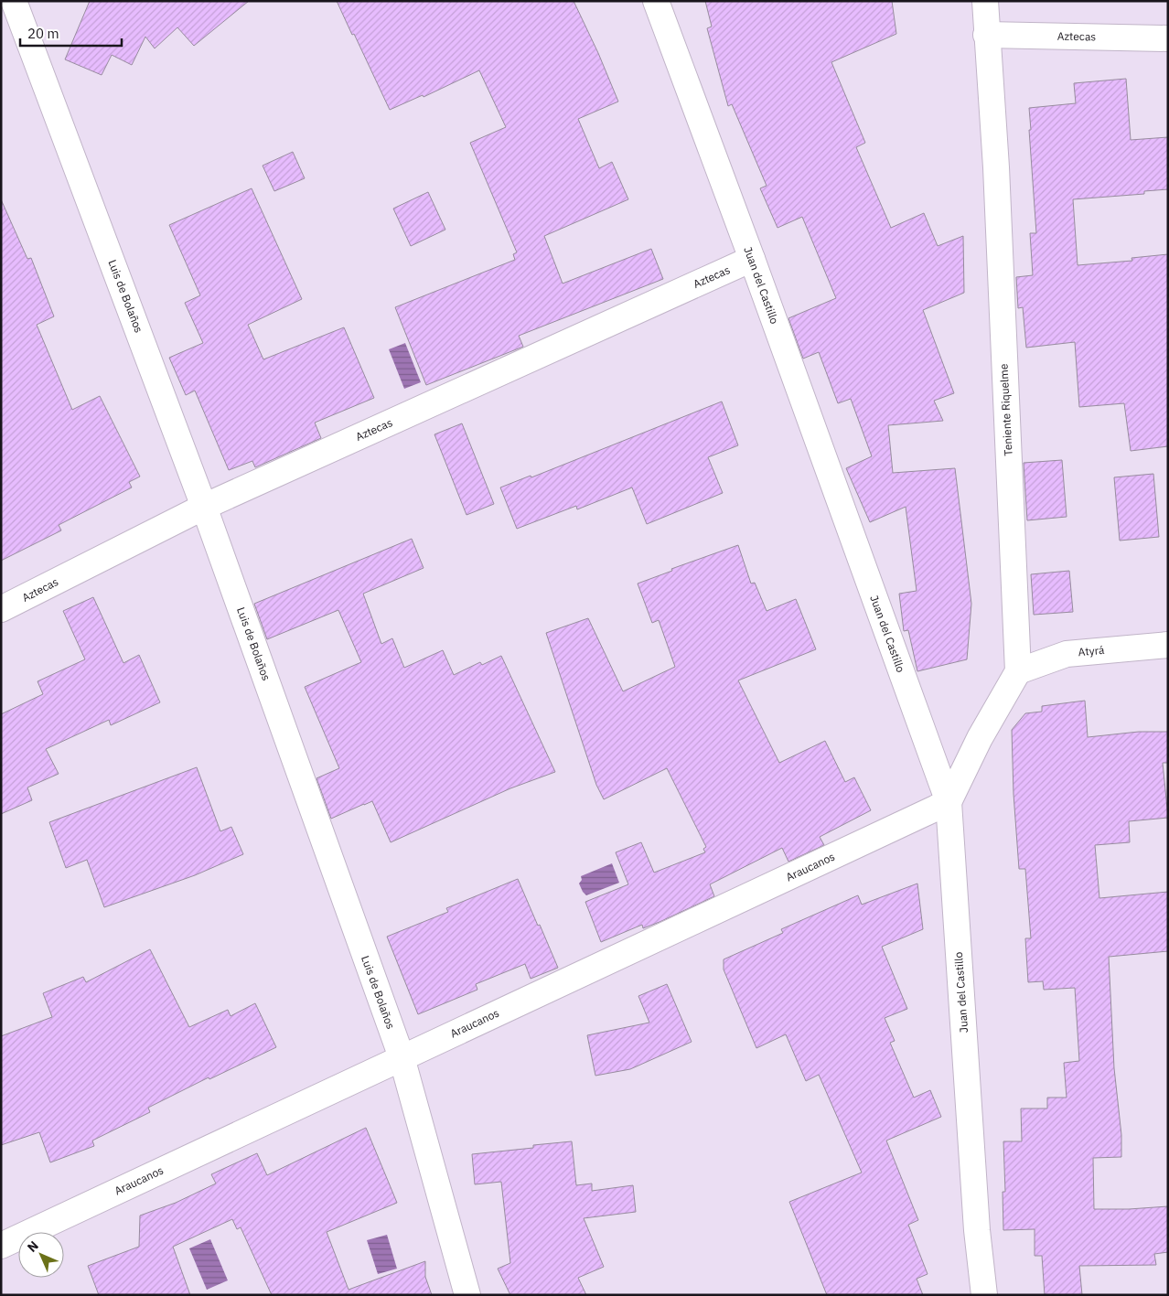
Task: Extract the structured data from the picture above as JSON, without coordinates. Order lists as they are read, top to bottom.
{
  "streets": {
    "street": [
      "Aztecas",
      "Juan del Castillo",
      "Luis de Bolaños",
      "Teniente Riquelme",
      "Atyrá",
      "Araucanos"
    ]
  },
  "crossings": [
    ["Aztecas", "Juan del Castillo"],
    ["Aztecas", "Luis de Bolaños"],
    ["Aztecas", "Teniente Riquelme"],
    ["Juan del Castillo", "Araucanos"],
    ["Luis de Bolaños", "Araucanos"],
    ["Teniente Riquelme", "Atyrá"]
  ],
  "scale_bar": "20 m",
  "north": "top left"
}
